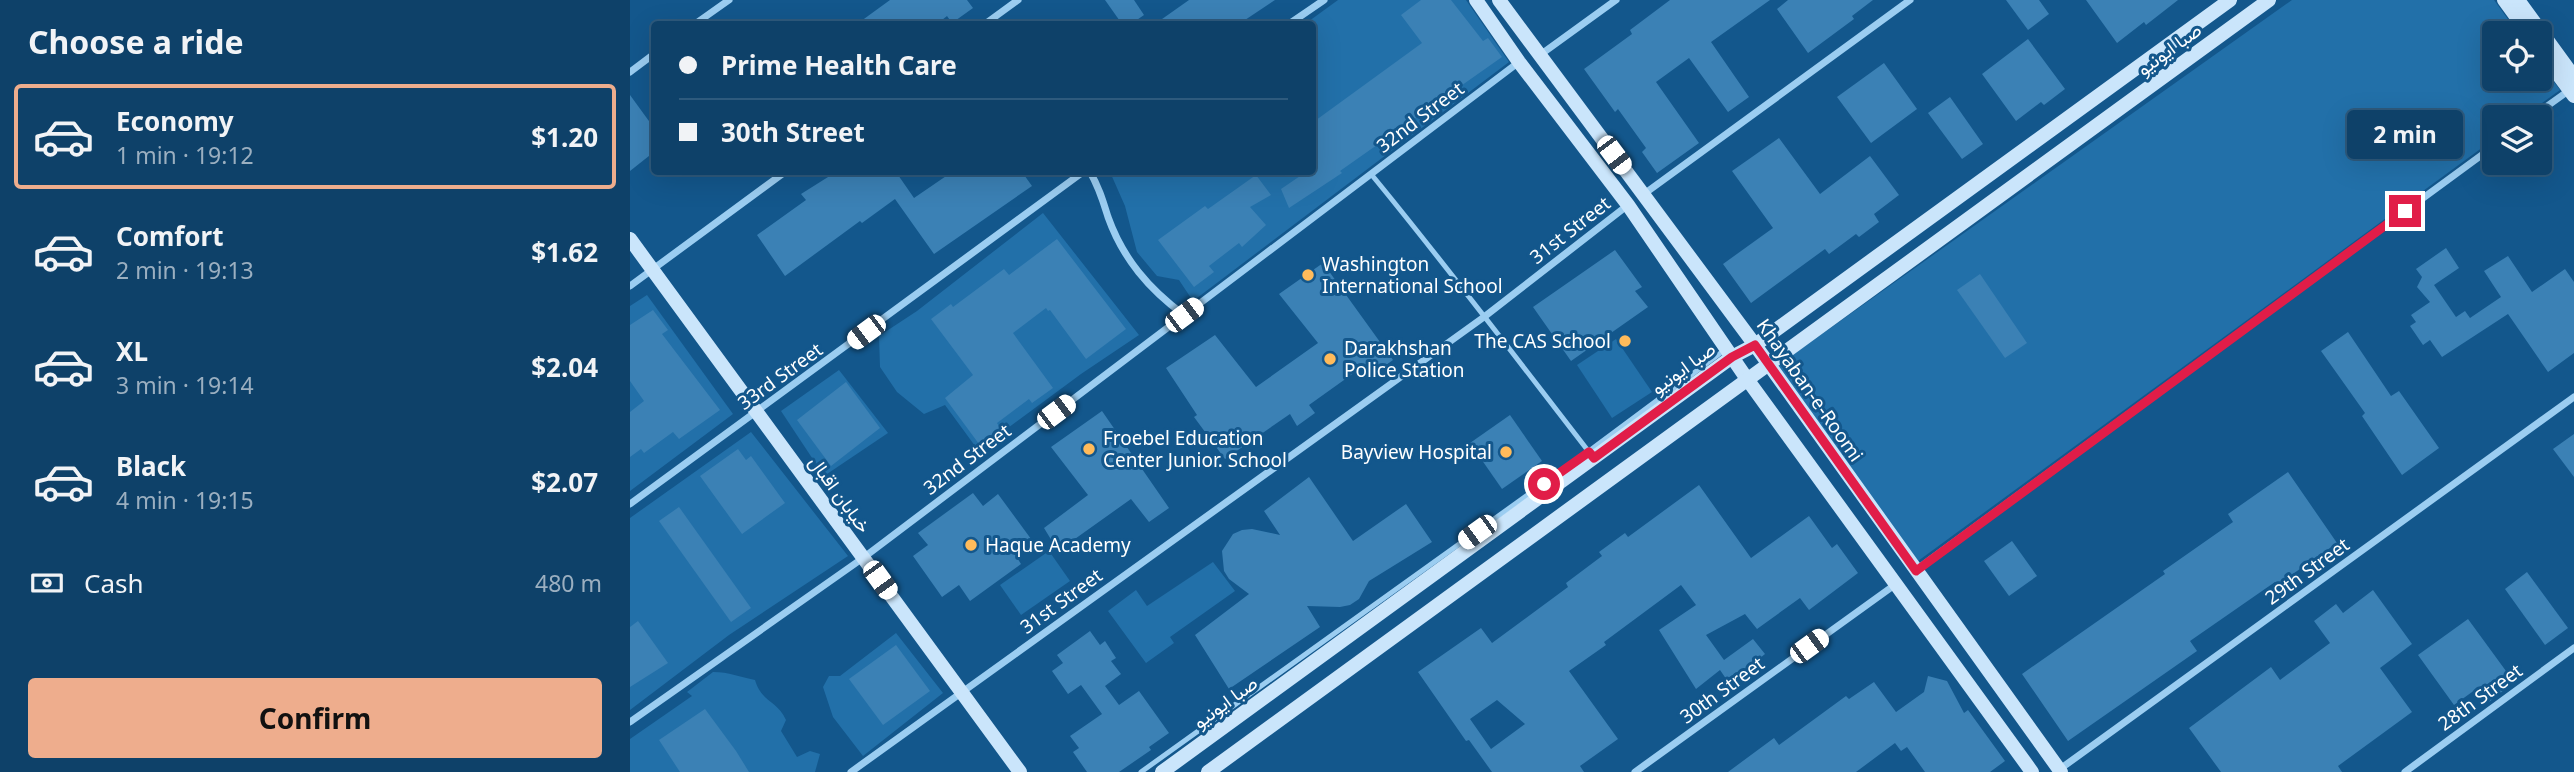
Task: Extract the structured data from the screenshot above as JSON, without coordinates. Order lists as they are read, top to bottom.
{
  "streets": {
    "street": [
      "صبا ایونیو",
      "32nd Street",
      "31st Street",
      "33rd Street",
      "Khayaban-e-Roomi",
      "خیابان اقبال",
      "29th Street",
      "30th Street",
      "28th Street"
    ]
  },
  "crossings": [
    ["صبا ایونیو", "Khayaban-e-Roomi"],
    ["32nd Street", "خیابان اقبال"],
    ["31st Street", "خیابان اقبال"],
    ["33rd Street", "خیابان اقبال"],
    ["Khayaban-e-Roomi", "29th Street"]
  ],
  "places": [
    "Washington International School",
    "The CAS School",
    "Darakhshan Police Station",
    "Froebel Education Center Junior. School",
    "Bayview Hospital",
    "Haque Academy"
  ],
  "page": {
    "heading": "Choose a ride",
    "banner": ["Prime Health Care", "30th Street"],
    "list": [
      {
        "name": "Economy",
        "note": "1 min · 19:12",
        "value": "$1.20"
      },
      {
        "name": "Comfort",
        "note": "2 min · 19:13",
        "value": "$1.62"
      },
      {
        "name": "XL",
        "note": "3 min · 19:14",
        "value": "$2.04"
      },
      {
        "name": "Black",
        "note": "4 min · 19:15",
        "value": "$2.07"
      }
    ],
    "bubble": "2 min",
    "pay": ["Cash", "480 m"],
    "buttons": "Confirm"
  }
}
